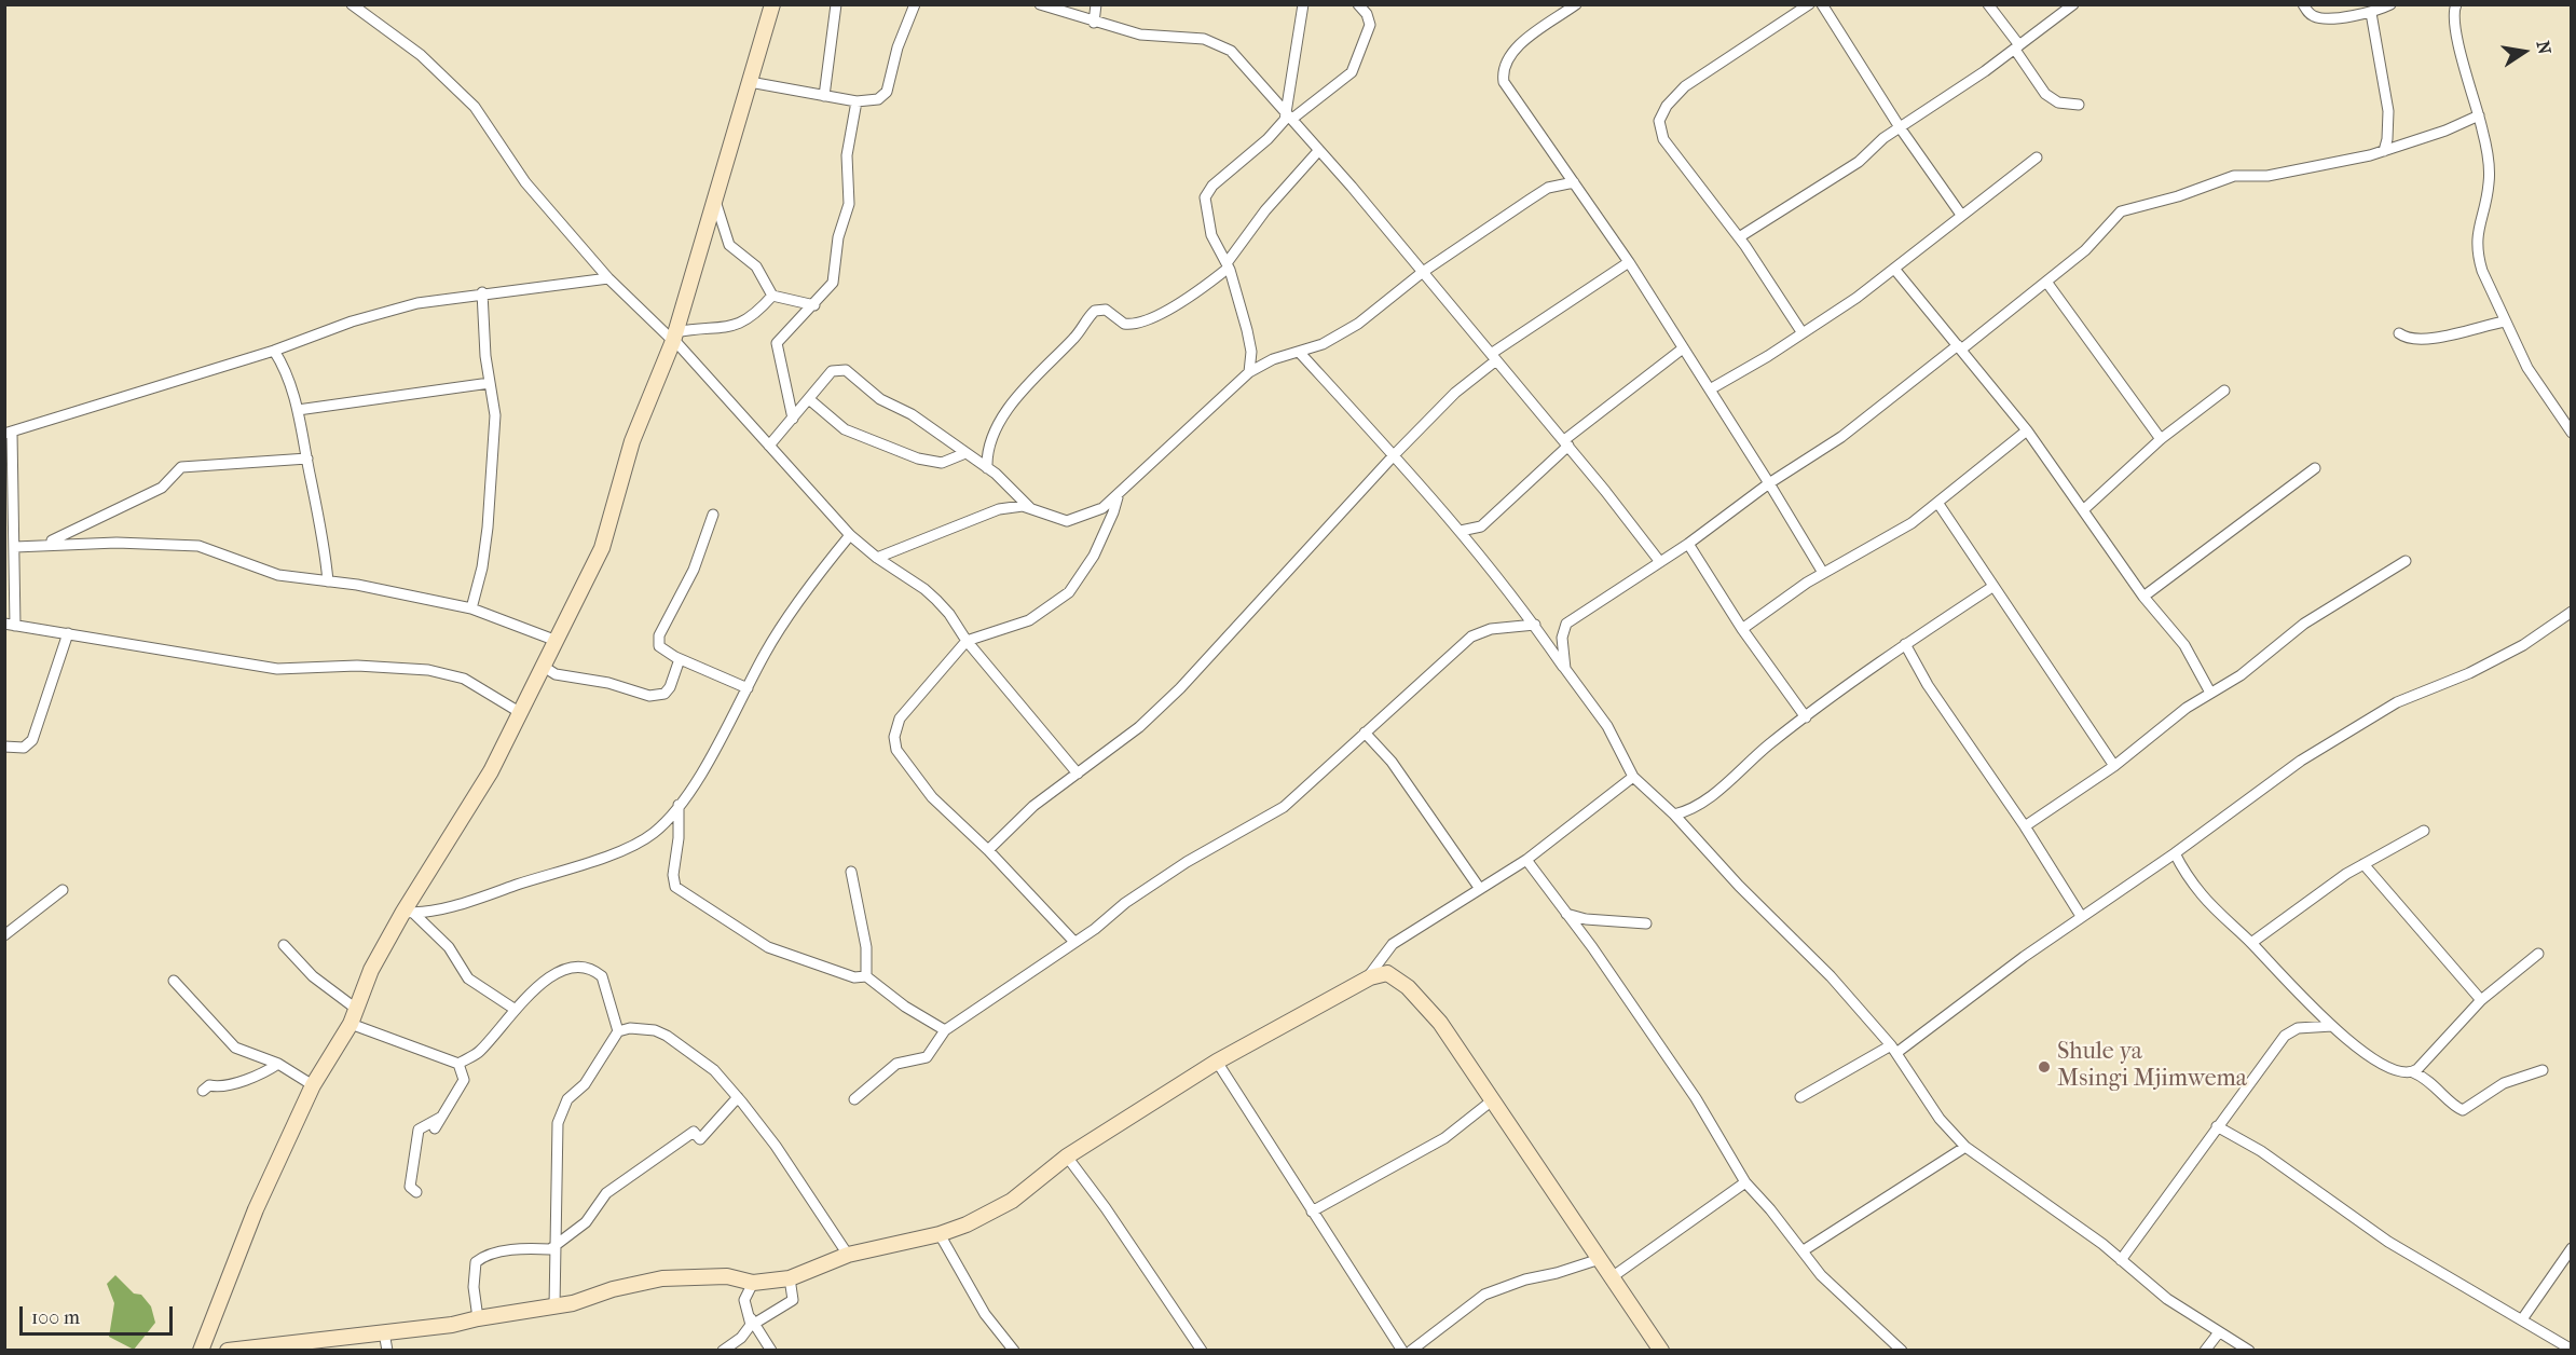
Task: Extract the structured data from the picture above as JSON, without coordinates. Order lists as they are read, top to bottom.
{
  "places": ["Shule ya Msingi Mjimwema"],
  "scale_bar": "100 m",
  "north": "right"
}
